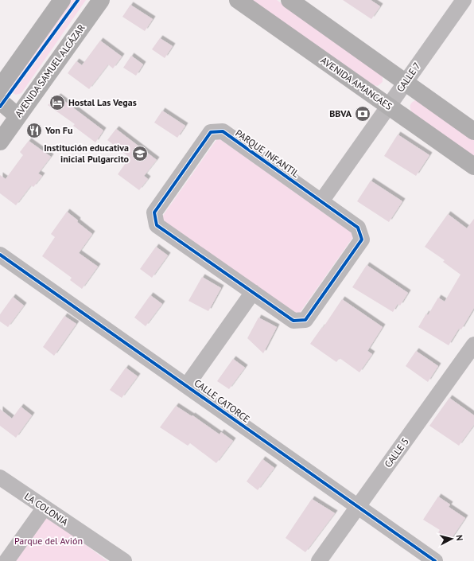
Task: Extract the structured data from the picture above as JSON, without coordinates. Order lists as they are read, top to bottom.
{
  "streets": {
    "street": [
      "AVENIDA SAMUEL ALCÁZAR",
      "CALLE 7",
      "AVENIDA AMANCAES",
      "PARQUE INFANTIL",
      "CALLE CATORCE",
      "CALLE 5",
      "LA COLONIA"
    ]
  },
  "crossings": [
    ["CALLE 7", "AVENIDA AMANCAES"],
    ["CALLE 7", "PARQUE INFANTIL"],
    ["CALLE CATORCE", "CALLE 5"]
  ],
  "parks": ["Parque del Avión"],
  "places": {
    "hotel": ["Hostal Las Vegas"],
    "bank": ["BBVA"],
    "restaurant": ["Yon Fu"],
    "school or university": ["Institución educativa inicial Pulgarcito"]
  },
  "north": "right"
}
